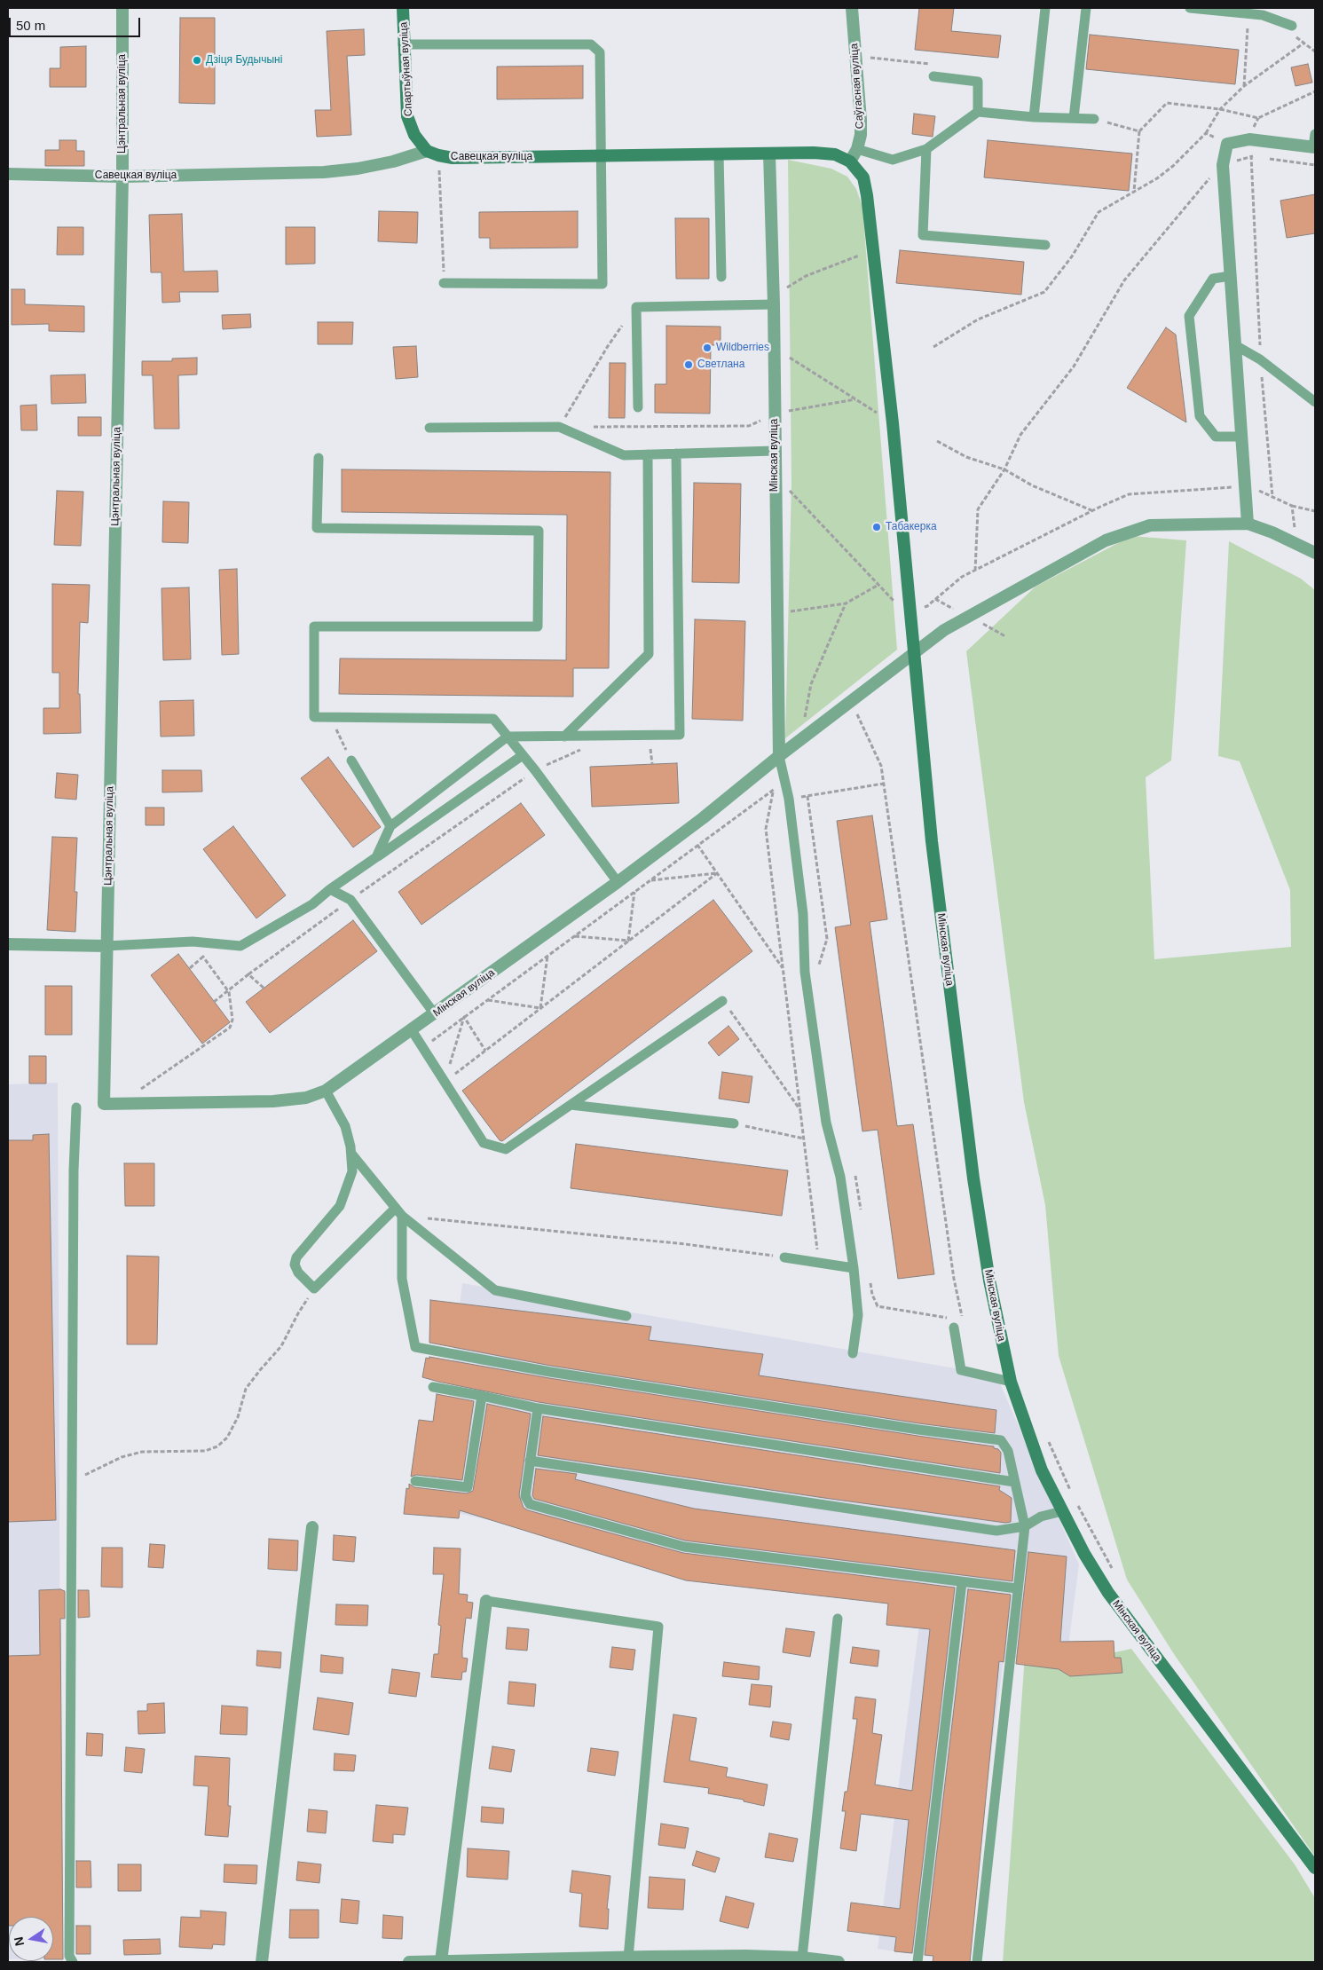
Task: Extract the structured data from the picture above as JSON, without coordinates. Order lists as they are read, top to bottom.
{
  "streets": {
    "main road": ["Спартыўная вуліца", "Савецкая вуліца", "Мінская вуліца"],
    "street": ["Саўгасная вуліца", "Цэнтральная вуліца"]
  },
  "crossings": [
    ["Спартыўная вуліца", "Савецкая вуліца"],
    ["Саўгасная вуліца", "Савецкая вуліца"],
    ["Саўгасная вуліца", "Мінская вуліца"],
    ["Цэнтральная вуліца", "Савецкая вуліца"],
    ["Цэнтральная вуліца", "Мінская вуліца"],
    ["Савецкая вуліца", "Мінская вуліца"]
  ],
  "places": [
    "Дзіця Будычыні",
    "Wildberries",
    "Светлана",
    "Табакерка"
  ],
  "scale_bar": "50 m",
  "north": "left"
}
